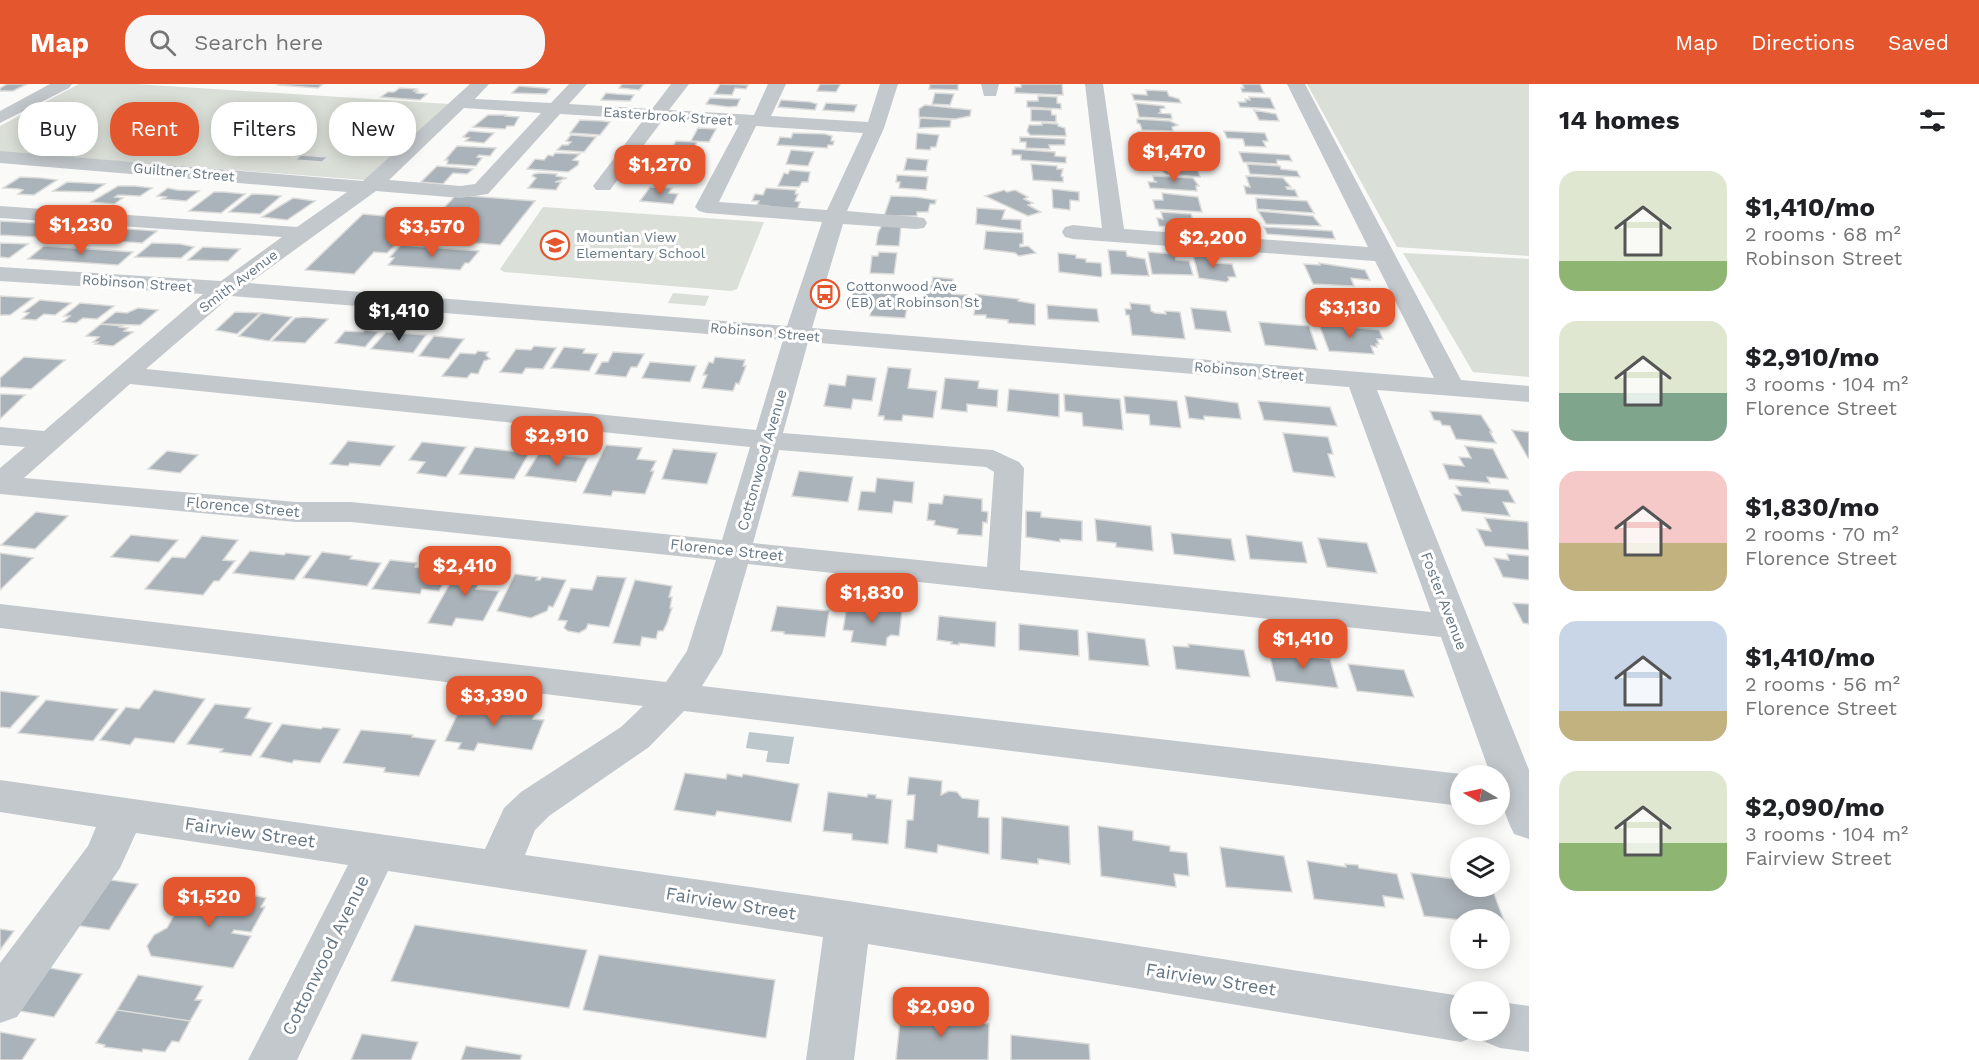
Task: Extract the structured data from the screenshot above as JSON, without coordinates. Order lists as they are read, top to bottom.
{
  "streets": {
    "street": [
      "Easterbrook Street",
      "Guiltner Street",
      "Smith Avenue",
      "Robinson Street",
      "Cottonwood Avenue",
      "Florence Street",
      "Foster Avenue",
      "Fairview Street"
    ]
  },
  "crossings": [
    ["Easterbrook Street", "Guiltner Street"],
    ["Easterbrook Street", "Smith Avenue"],
    ["Easterbrook Street", "Cottonwood Avenue"],
    ["Guiltner Street", "Smith Avenue"],
    ["Smith Avenue", "Robinson Street"],
    ["Smith Avenue", "Florence Street"],
    ["Robinson Street", "Cottonwood Avenue"],
    ["Robinson Street", "Foster Avenue"],
    ["Cottonwood Avenue", "Florence Street"],
    ["Cottonwood Avenue", "Fairview Street"],
    ["Florence Street", "Foster Avenue"]
  ],
  "places": {
    "school or university": ["Mountian View Elementary School"],
    "bus stop": ["Cottonwood Ave (EB) at Robinson St"]
  },
  "north": "left",
  "page": {
    "header": "Map",
    "search": "Search here",
    "nav": ["Map", "Directions", "Saved"],
    "heading": "14 homes",
    "chip": [
      "Buy",
      "Rent",
      "Filters",
      "New"
    ],
    "price": [
      "$1,470",
      "$1,270",
      "$1,230",
      "$3,570",
      "$2,200",
      "$3,130",
      "$1,410",
      "$2,910",
      "$2,410",
      "$1,830",
      "$1,410",
      "$3,390",
      "$1,520",
      "$2,090"
    ],
    "list": [
      {
        "name": "$1,410/mo",
        "note": "2 rooms · 68 m² · Robinson Street"
      },
      {
        "name": "$2,910/mo",
        "note": "3 rooms · 104 m² · Florence Street"
      },
      {
        "name": "$1,830/mo",
        "note": "2 rooms · 70 m² · Florence Street"
      },
      {
        "name": "$1,410/mo",
        "note": "2 rooms · 56 m² · Florence Street"
      },
      {
        "name": "$2,090/mo",
        "note": "3 rooms · 104 m² · Fairview Street"
      }
    ],
    "map_buttons": ["+", "−"]
  }
}
